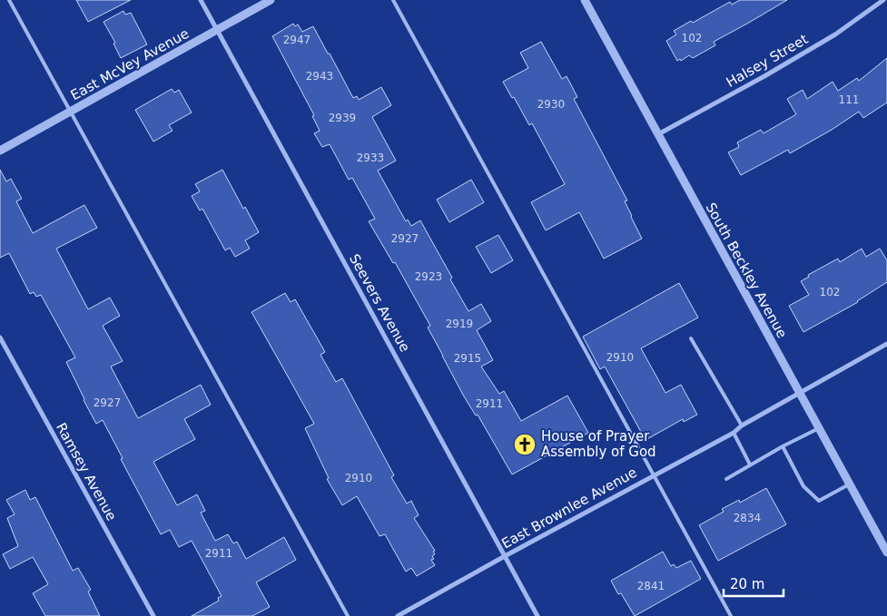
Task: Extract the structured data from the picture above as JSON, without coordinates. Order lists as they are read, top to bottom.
{
  "streets": {
    "street": [
      "Halsey Street",
      "East McVey Avenue",
      "South Beckley Avenue",
      "Seevers Avenue",
      "Ramsey Avenue",
      "East Brownlee Avenue"
    ]
  },
  "crossings": [
    ["Halsey Street", "South Beckley Avenue"],
    ["East McVey Avenue", "Seevers Avenue"],
    ["South Beckley Avenue", "East Brownlee Avenue"],
    ["Seevers Avenue", "East Brownlee Avenue"]
  ],
  "places": {
    "church": ["House of Prayer Assembly of God"]
  },
  "house_numbers": [
    "102",
    "2947",
    "2943",
    "111",
    "2930",
    "2939",
    "2933",
    "2927",
    "2923",
    "102",
    "2919",
    "2910",
    "2915",
    "2927",
    "2911",
    "2910",
    "2834",
    "2911",
    "2841"
  ],
  "scale_bar": "20 m"
}
